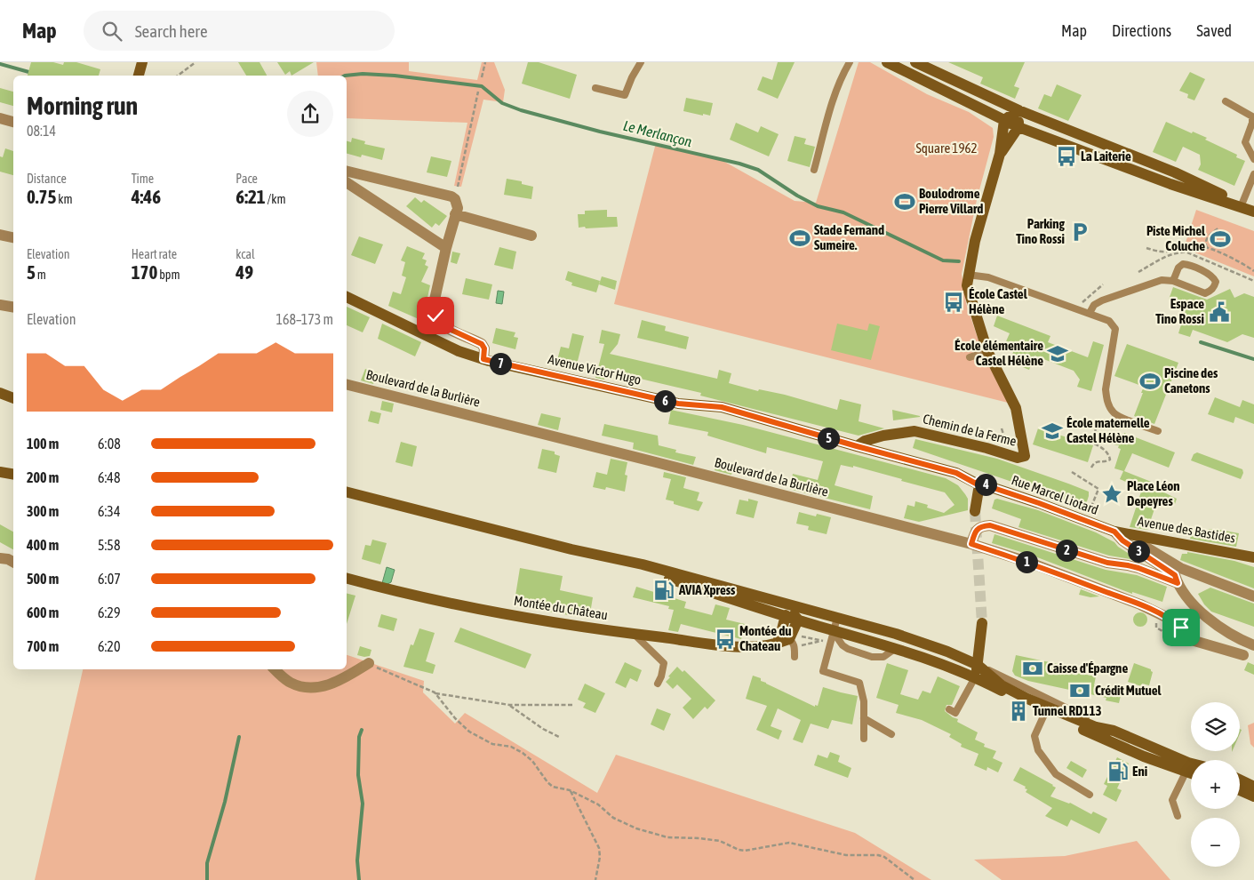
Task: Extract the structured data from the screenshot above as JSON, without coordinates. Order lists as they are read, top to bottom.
{
  "streets": {
    "main road": [
      "Avenue Victor Hugo",
      "Chemin de la Ferme",
      "Rue Marcel Liotard",
      "Avenue des Bastides",
      "Montée du Château"
    ],
    "street": ["Boulevard de la Burlière"]
  },
  "crossings": [
    ["Avenue Victor Hugo", "Chemin de la Ferme"],
    ["Avenue Victor Hugo", "Rue Marcel Liotard"],
    ["Rue Marcel Liotard", "Avenue des Bastides"]
  ],
  "water": ["Le Merlançon"],
  "parks": ["Square 1962"],
  "places": {
    "bus stop": ["La Laiterie", "École Castel Hélène", "Montée du Chateau"],
    "sports": [
      "Boulodrome Pierre Villard",
      "Stade Fernand Sumeire.",
      "Piste Michel Coluche",
      "Piscine des Canetons"
    ],
    "parking": ["Parking Tino Rossi"],
    "public building": ["Espace Tino Rossi"],
    "school or university": ["École élémentaire Castel Hélène", "École maternelle Castel Hélène"],
    "place": ["Place Léon Depeyres"],
    "fuel station": ["AVIA Xpress", "Eni"],
    "bank": ["Caisse d'Épargne", "Crédit Mutuel"],
    "building": ["Tunnel RD113"]
  },
  "page": {
    "header": "Map",
    "search": "Search here",
    "nav": ["Map", "Directions", "Saved"],
    "heading": ["Morning run", "08:14"],
    "stats": [
      ["Distance", "0.75 km"],
      ["Time", "4:46"],
      ["Pace", "6:21 /km"],
      ["Elevation", "5 m"],
      ["Heart rate", "170 bpm"],
      ["kcal", "49"]
    ],
    "chart": ["Elevation", "168–173 m"],
    "pins": [
      "7",
      "6",
      "5",
      "4",
      "2",
      "3",
      "1"
    ],
    "list": [
      {
        "name": "100 m",
        "note": "6:08"
      },
      {
        "name": "200 m",
        "note": "6:48"
      },
      {
        "name": "300 m",
        "note": "6:34"
      },
      {
        "name": "400 m",
        "note": "5:58"
      },
      {
        "name": "500 m",
        "note": "6:07"
      },
      {
        "name": "600 m",
        "note": "6:29"
      },
      {
        "name": "700 m",
        "note": "6:20"
      }
    ],
    "map_buttons": ["+", "−"]
  }
}
